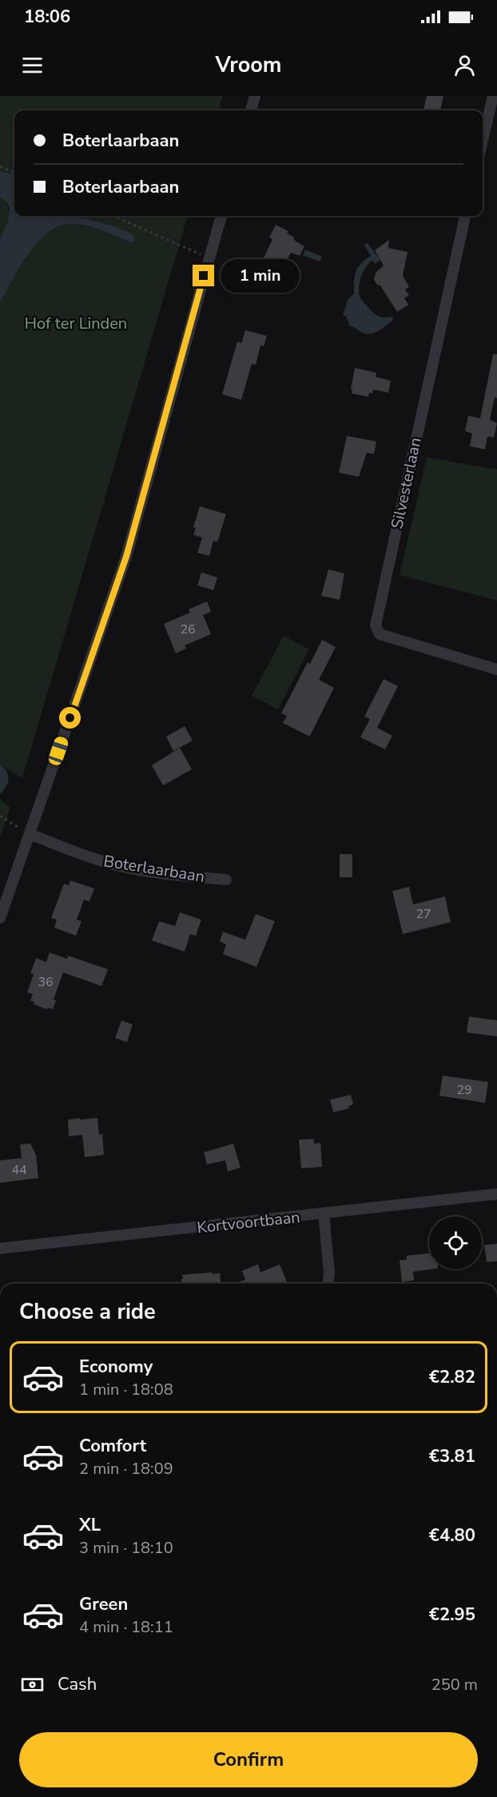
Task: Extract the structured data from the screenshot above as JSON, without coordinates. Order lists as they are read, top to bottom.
{
  "streets": {
    "street": ["Silvesterlaan", "Boterlaarbaan", "Kortvoortbaan"]
  },
  "parks": ["Hof ter Linden"],
  "house_numbers": [
    "26",
    "27",
    "36",
    "29",
    "44"
  ],
  "page": {
    "status": "18:06",
    "header": "Vroom",
    "banner": ["Boterlaarbaan", "Boterlaarbaan"],
    "bubble": "1 min",
    "heading": "Choose a ride",
    "list": [
      {
        "name": "Economy",
        "note": "1 min · 18:08",
        "value": "€2.82"
      },
      {
        "name": "Comfort",
        "note": "2 min · 18:09",
        "value": "€3.81"
      },
      {
        "name": "XL",
        "note": "3 min · 18:10",
        "value": "€4.80"
      },
      {
        "name": "Green",
        "note": "4 min · 18:11",
        "value": "€2.95"
      }
    ],
    "pay": ["Cash", "250 m"],
    "buttons": "Confirm"
  }
}
